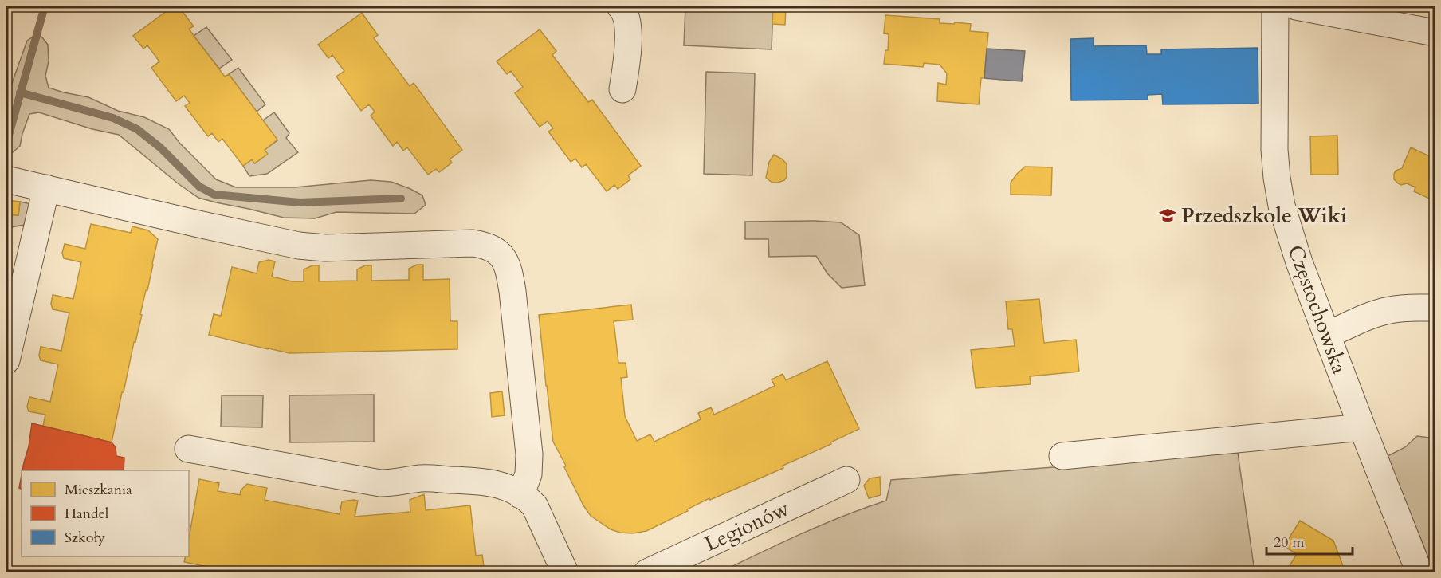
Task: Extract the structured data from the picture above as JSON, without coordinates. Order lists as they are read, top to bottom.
{
  "streets": {
    "street": ["Częstochowska", "Legionów"]
  },
  "places": {
    "school or university": ["Przedszkole Wiki"]
  },
  "legend": ["Mieszkania", "Handel", "Szkoły"],
  "scale_bar": "20 m"
}
